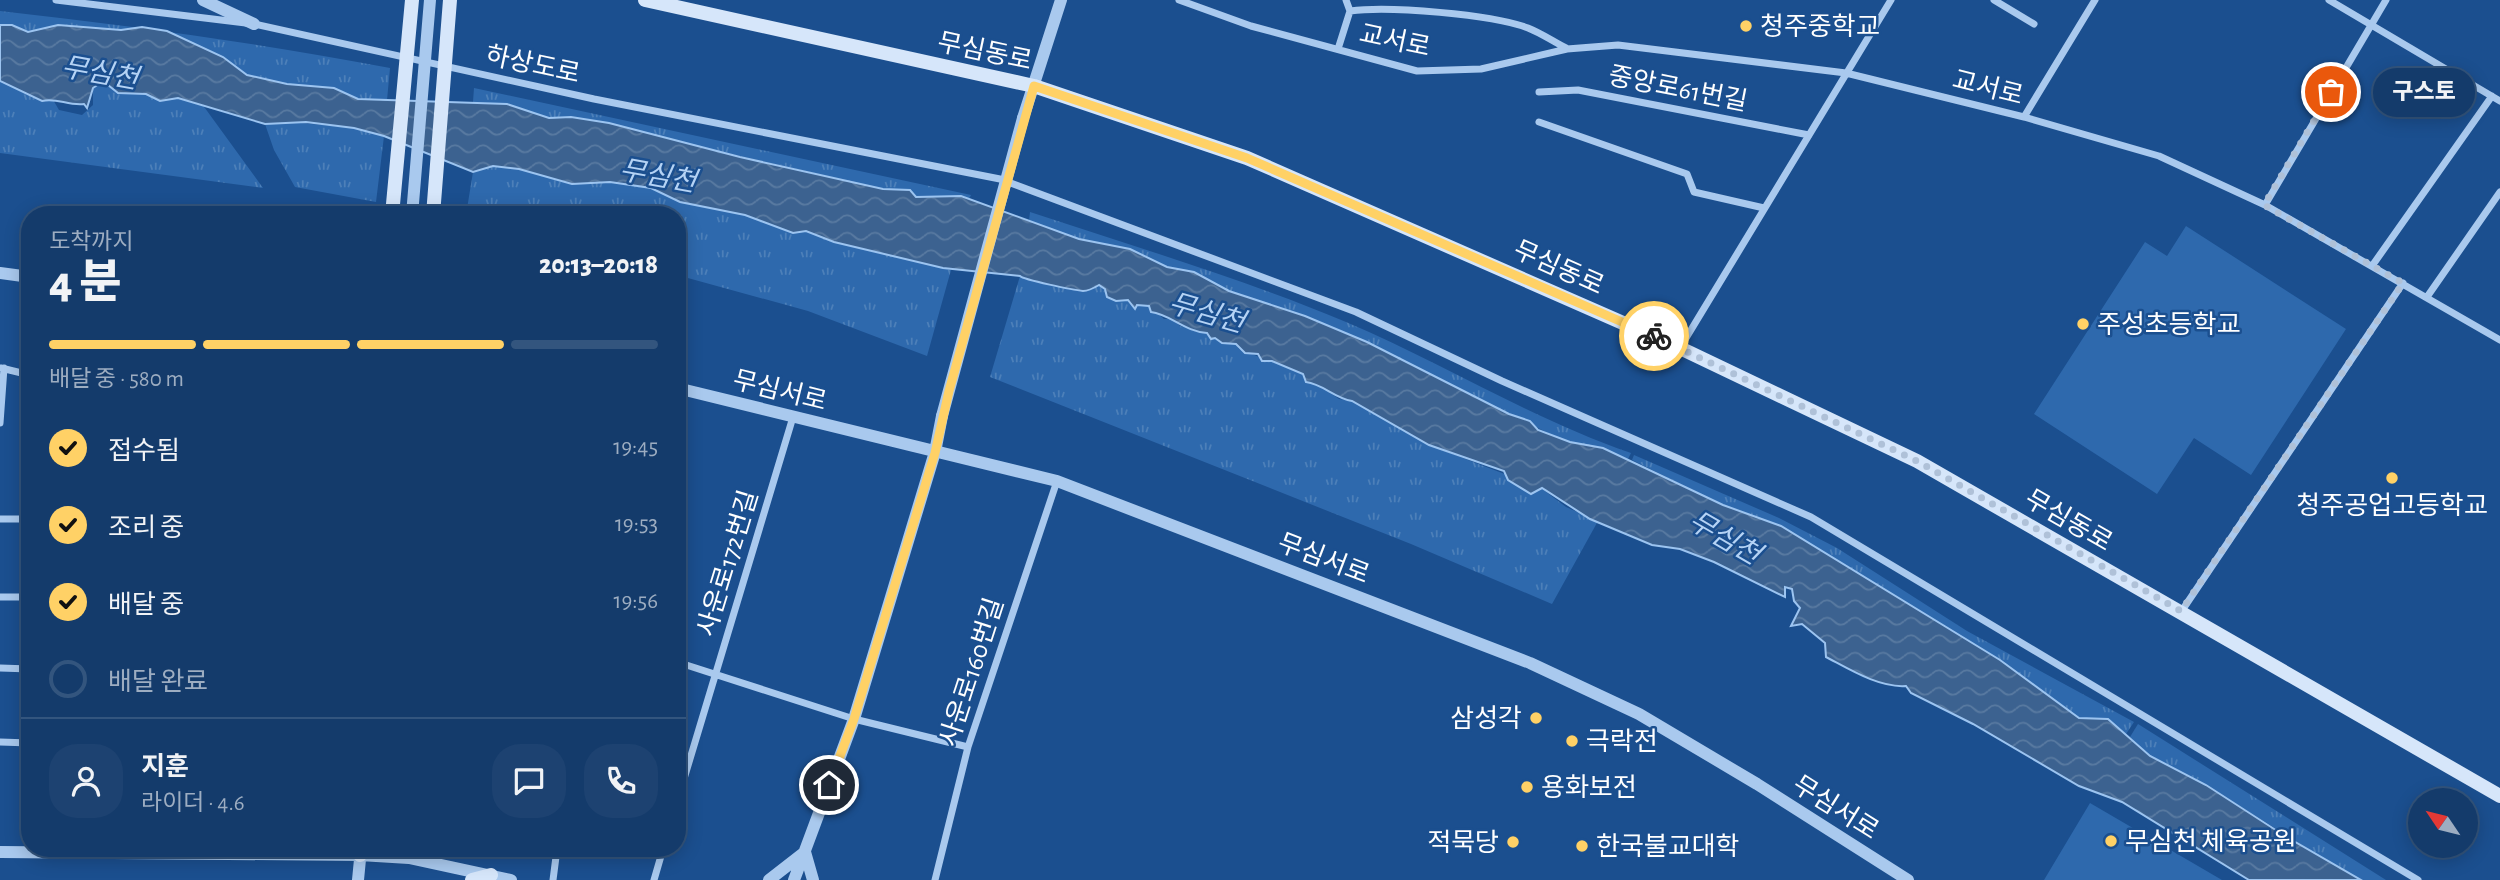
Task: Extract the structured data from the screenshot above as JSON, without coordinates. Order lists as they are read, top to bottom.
{
  "streets": {
    "main road": ["무심동로"],
    "street": [
      "교서로",
      "하상도로",
      "중앙로61번길",
      "무심서로",
      "사운로172번길",
      "사운로160번길"
    ]
  },
  "crossings": [
    ["무심서로", "사운로172번길"],
    ["무심서로", "사운로160번길"]
  ],
  "water": ["무심천"],
  "places": [
    "청주중학교",
    "구스토",
    "주성초등학교",
    "청주공업고등학교",
    "삼성각",
    "극락전",
    "용화보전",
    "무심천 체육공원",
    "적묵당",
    "한국불교대학"
  ],
  "north": "top left",
  "page": {
    "bubble": "구스토",
    "heading": ["4 분", "도착까지", "20:13–20:18"],
    "panel": ["지훈", "라이더 · 4.6"],
    "bar": "배달 중 · 580 m",
    "list": [
      ["접수됨", "19:45"],
      ["조리 중", "19:53"],
      ["배달 중", "19:56"],
      "배달 완료"
    ]
  }
}
